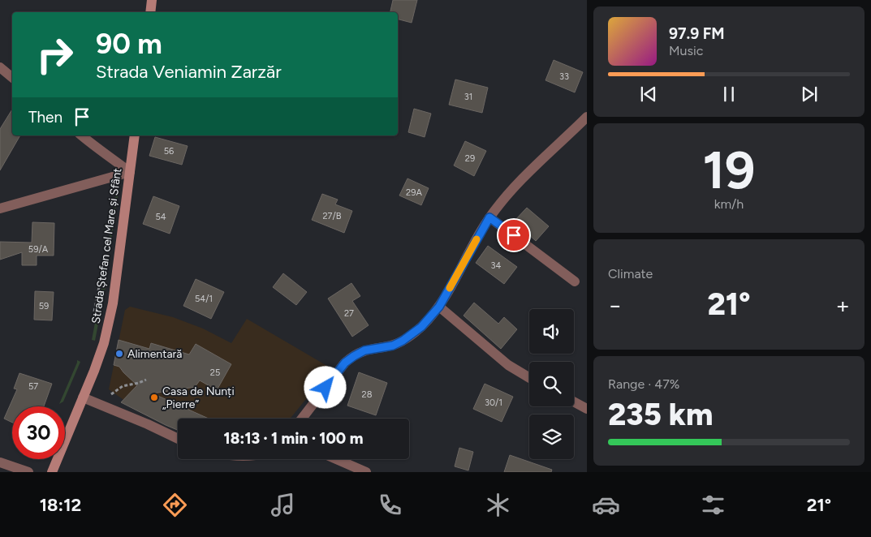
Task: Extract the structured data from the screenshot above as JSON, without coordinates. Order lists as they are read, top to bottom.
{
  "streets": {
    "main road": ["Strada Ștefan cel Mare și Sfânt"]
  },
  "places": ["Alimentară", "Casa de Nunți „Pierre”"],
  "house_numbers": [
    "33",
    "31",
    "56",
    "29",
    "29A",
    "27/B",
    "54",
    "59/A",
    "34",
    "54/1",
    "59",
    "27",
    "25",
    "57",
    "28",
    "30/1"
  ],
  "page": {
    "turn": ["90 m", "Strada Veniamin Zarzăr"],
    "song": ["97.9 FM", "Music"],
    "then": "Then",
    "tile": [
      ["19", "km/h"],
      "Climate",
      ["Range · 47%", "235 km"]
    ],
    "heat": ["−", "21°", "+"],
    "limit": "30",
    "trip": "18:13 · 1 min · 100 m",
    "tabs": ["18:12", "21°"]
  }
}
